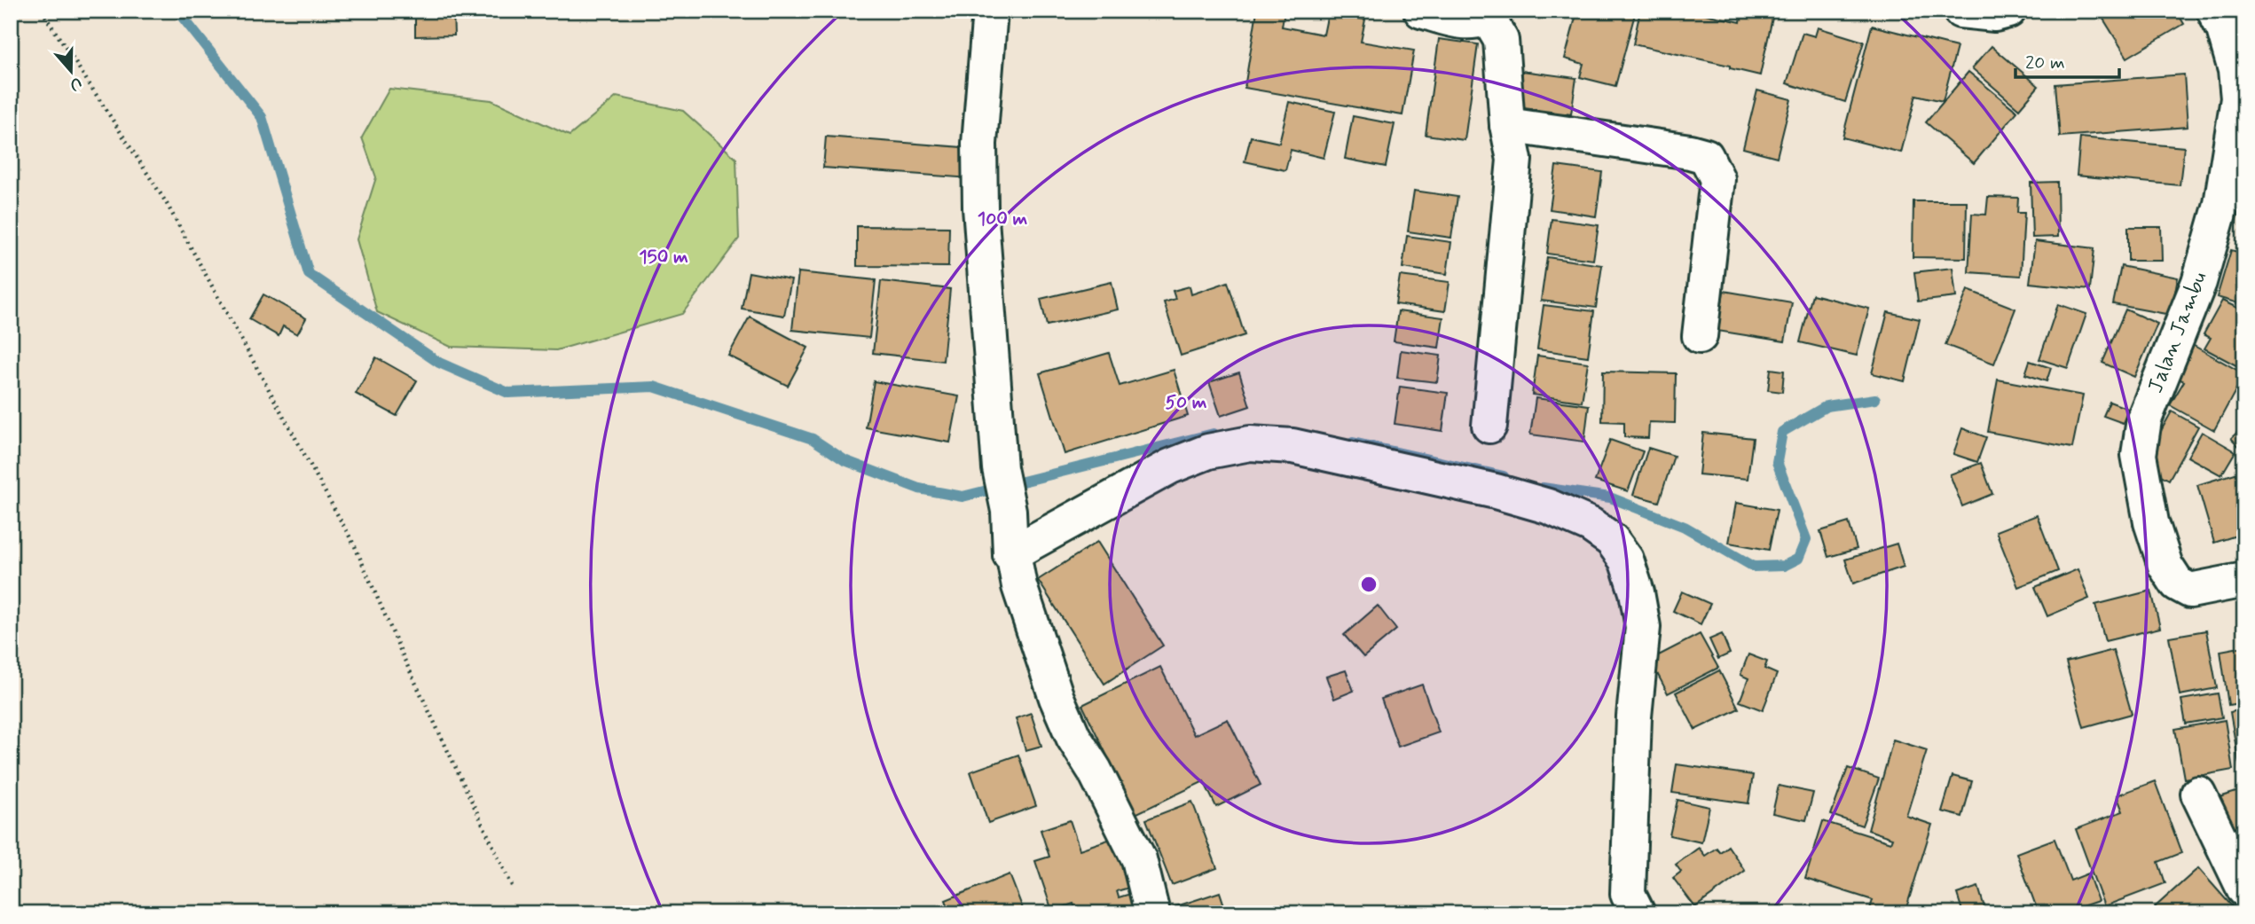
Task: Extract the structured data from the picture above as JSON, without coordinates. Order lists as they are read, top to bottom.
{
  "streets": {
    "street": ["Jalan Jambu"]
  },
  "scale_bar": "20 m",
  "north": "bottom",
  "rings": ["100 m", "150 m", "50 m"]
}
